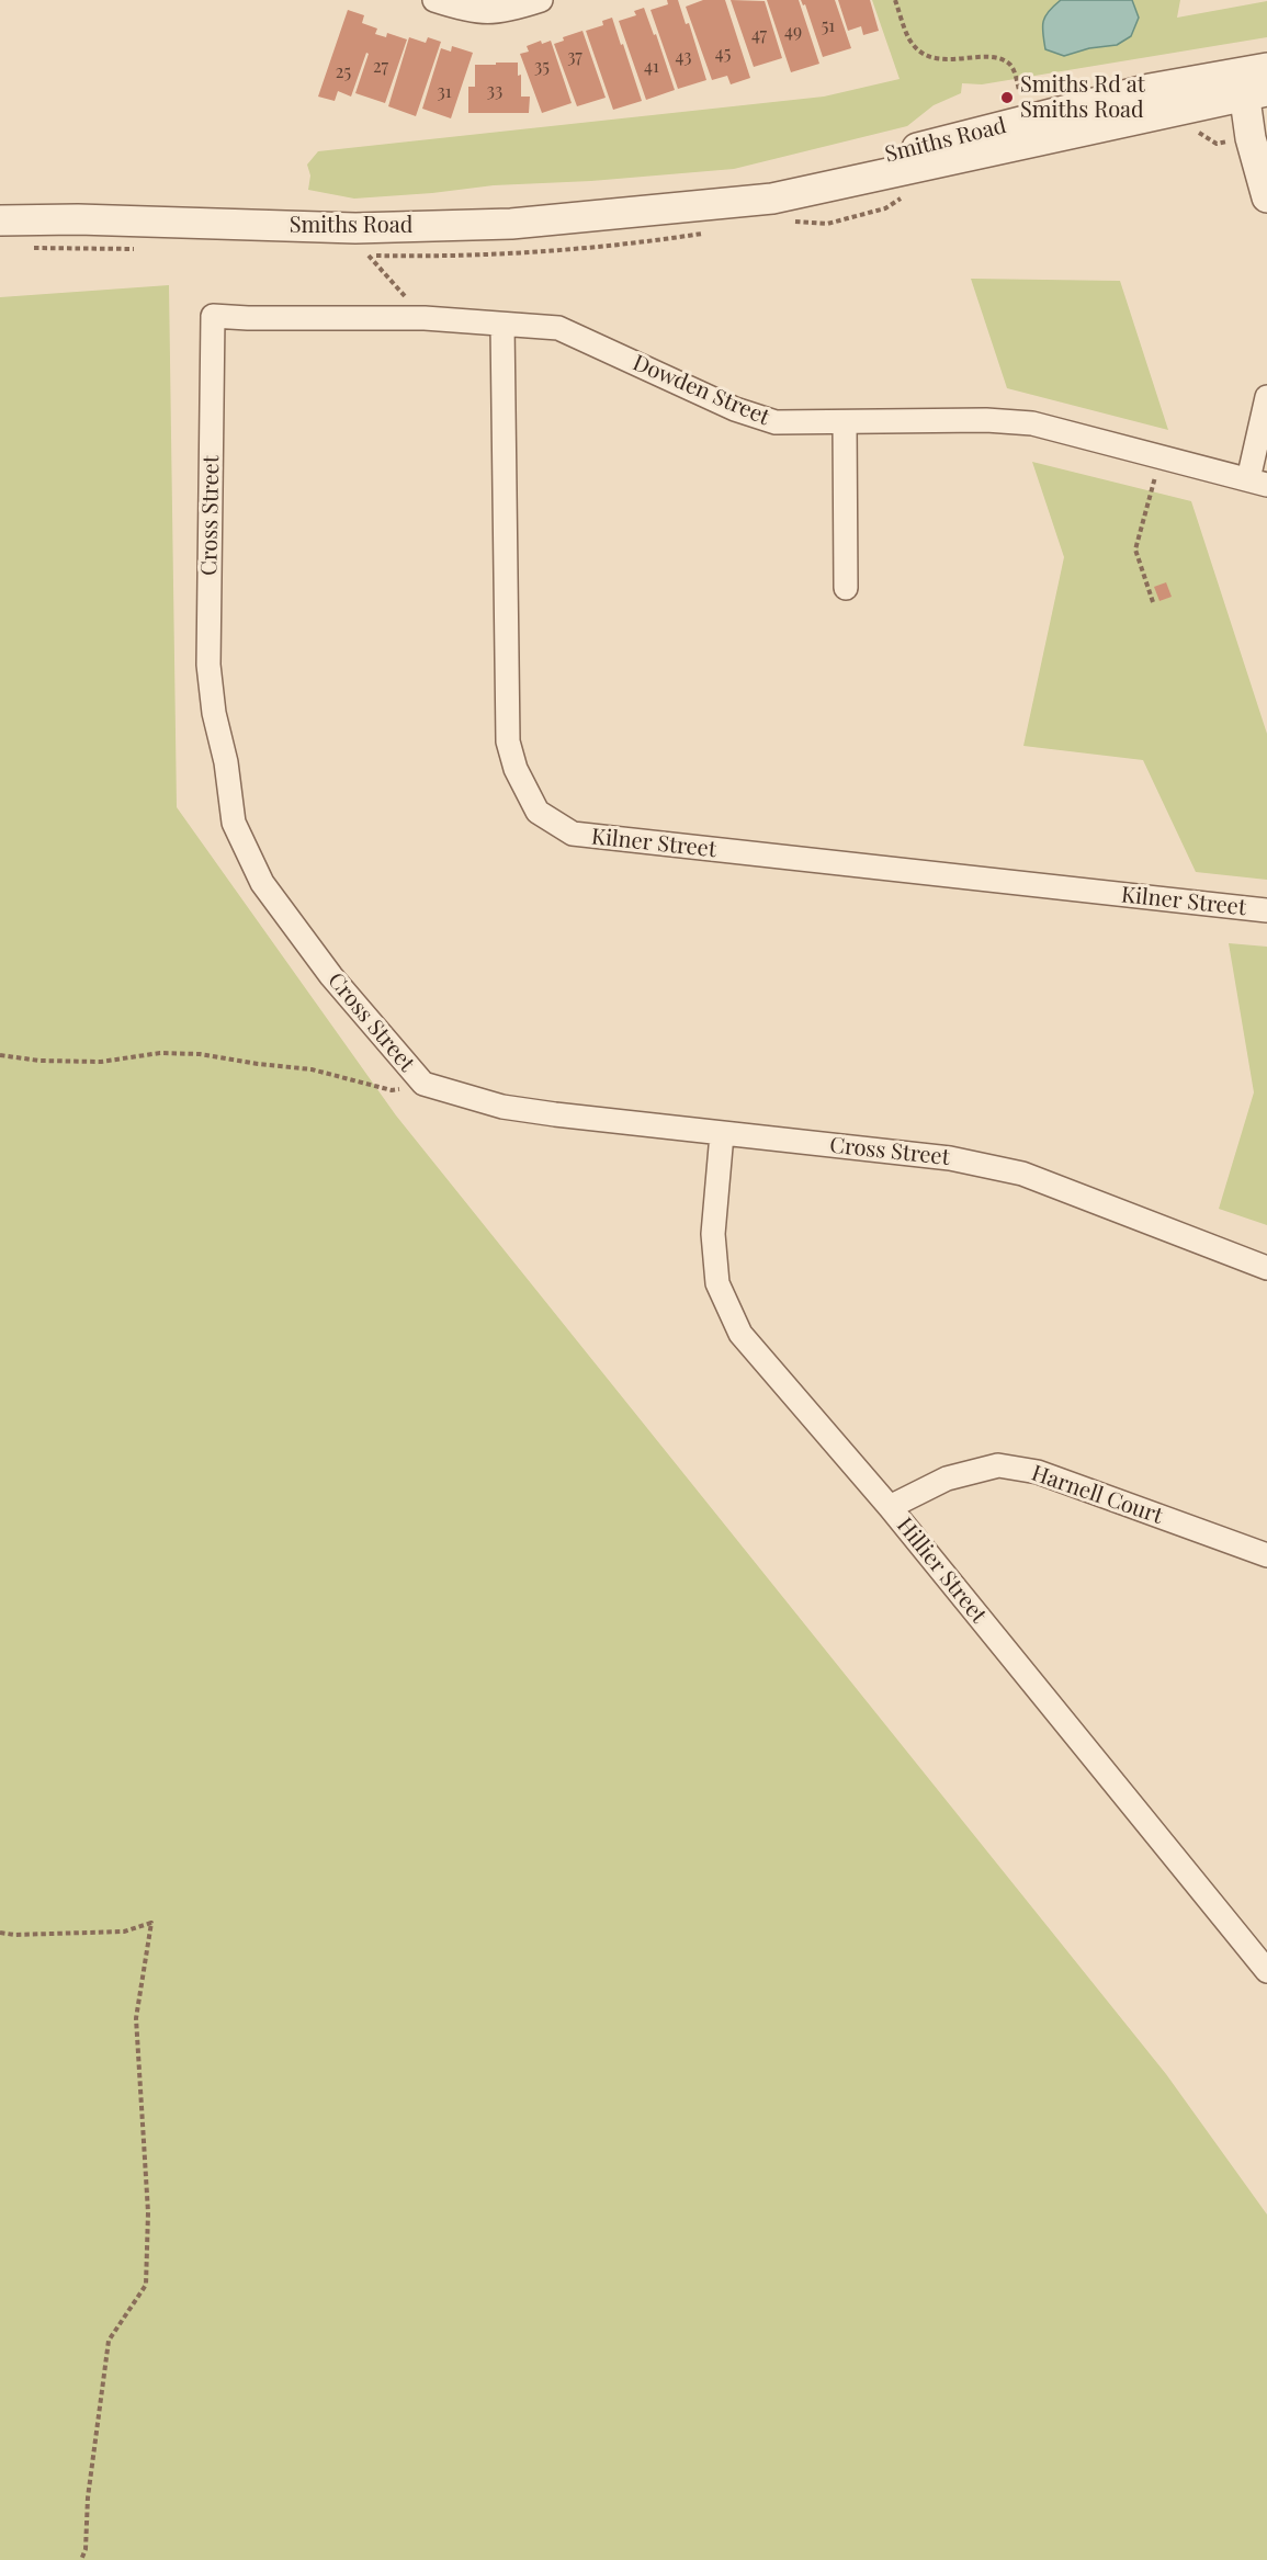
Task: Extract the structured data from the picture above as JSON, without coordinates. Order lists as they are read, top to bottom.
{
  "streets": {
    "street": [
      "Smiths Road",
      "Dowden Street",
      "Cross Street",
      "Kilner Street",
      "Harnell Court",
      "Hillier Street"
    ]
  },
  "crossings": [
    ["Dowden Street", "Cross Street"],
    ["Dowden Street", "Kilner Street"],
    ["Cross Street", "Hillier Street"],
    ["Harnell Court", "Hillier Street"]
  ],
  "places": ["Smiths Rd at Smiths Road"],
  "house_numbers": [
    "51",
    "49",
    "47",
    "45",
    "37",
    "43",
    "27",
    "35",
    "41",
    "25",
    "33",
    "31"
  ]
}
